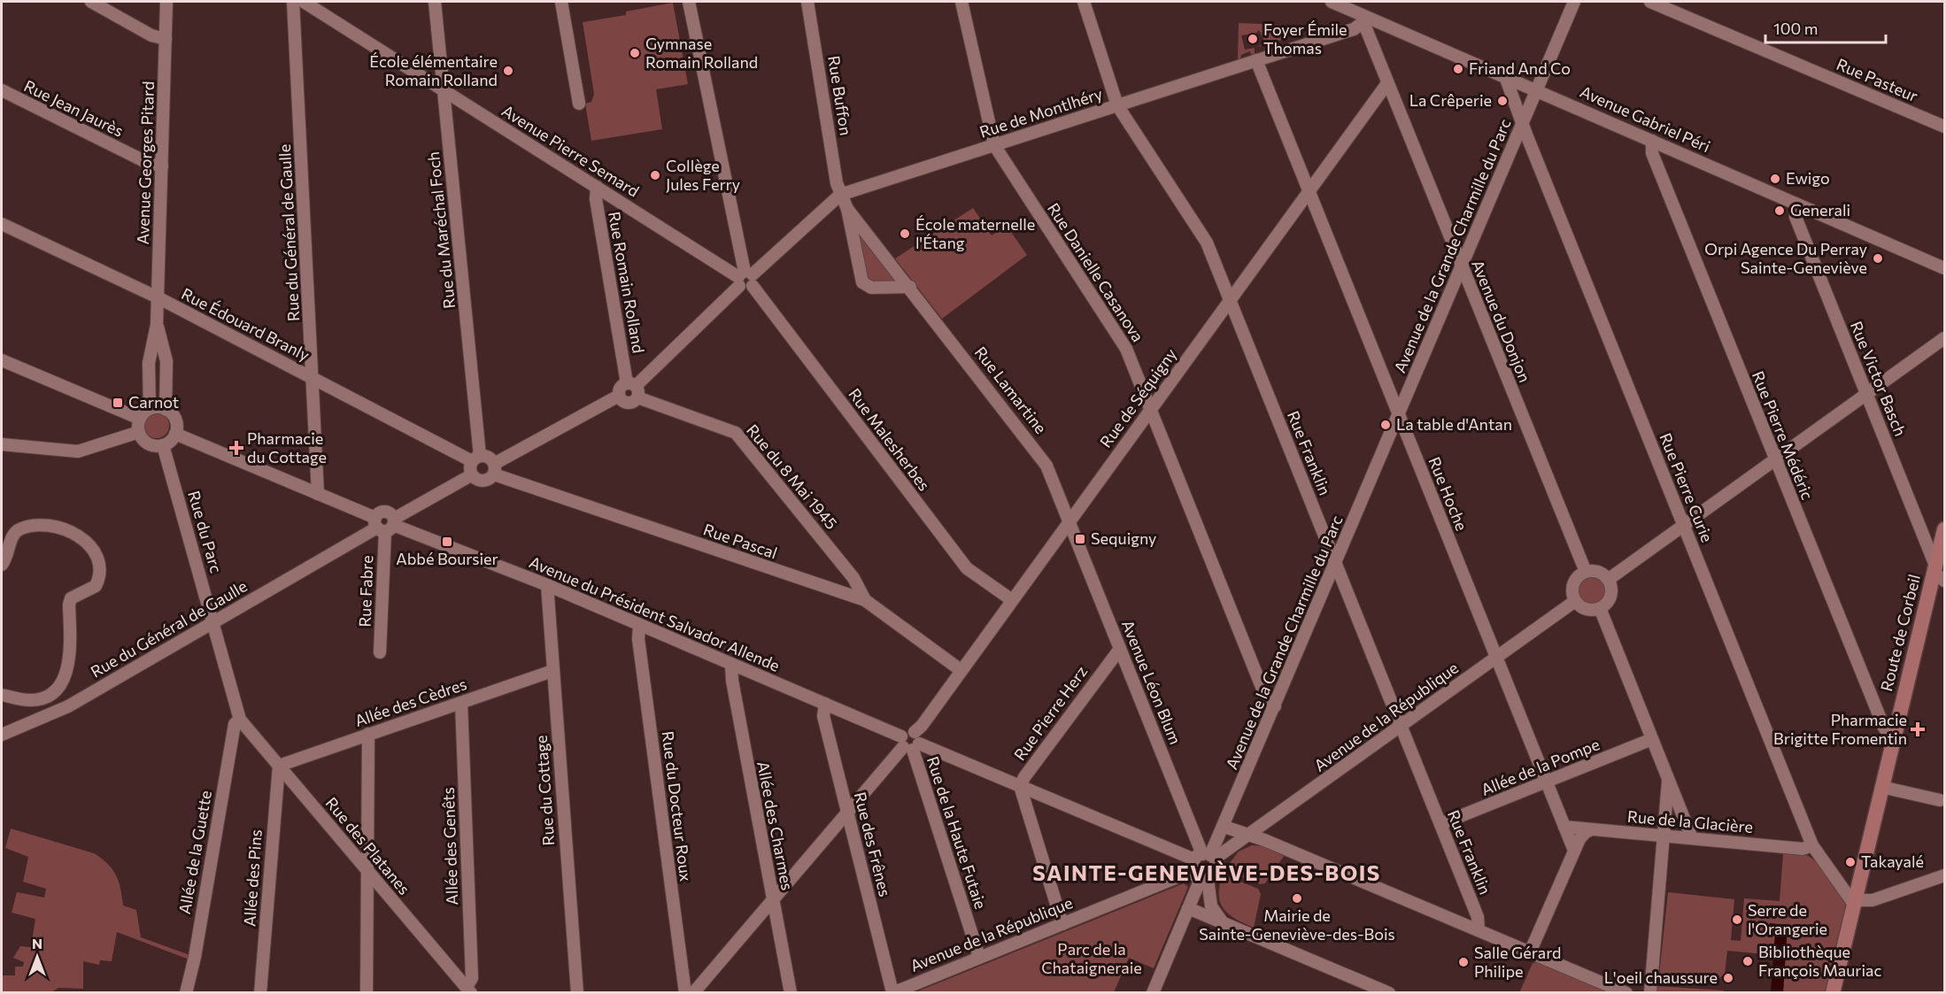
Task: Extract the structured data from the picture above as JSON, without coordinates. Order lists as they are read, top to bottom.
{
  "streets": {
    "main road": ["Route de Corbeil"],
    "street": [
      "Rue Pasteur",
      "Rue Buffon",
      "Rue Jean Jaurès",
      "Rue de Montlhéry",
      "Avenue Gabriel Péri",
      "Avenue Pierre Semard",
      "Avenue Georges Pitard",
      "Rue du Maréchal Foch",
      "Rue du Général de Gaulle",
      "Avenue de la Grande Charmille du Parc",
      "Rue Danielle Casanova",
      "Rue Romain Rolland",
      "Avenue du Donjon",
      "Rue Édouard Branly",
      "Rue Victor Basch",
      "Rue Lamartine",
      "Rue de Séquigny",
      "Rue Pierre Médéric",
      "Rue Malesherbes",
      "Rue Franklin",
      "Rue du 8 Mai 1945",
      "Rue Pierre Curie",
      "Rue Hoche",
      "Rue du Parc",
      "Rue Pascal",
      "Rue Fabre",
      "Avenue du Président Salvador Allende",
      "Avenue Léon Blum",
      "Allée des Cèdres",
      "Rue Pierre Herz",
      "Avenue de la République",
      "Allée de la Pompe",
      "Rue du Cottage",
      "Rue du Docteur Roux",
      "Rue de la Glacière",
      "Allée des Charmes",
      "Rue de la Haute Futaie",
      "Rue des Frênes",
      "Rue des Platanes",
      "Allée des Genêts",
      "Allée de la Guette",
      "Allée des Pins"
    ]
  },
  "crossings": [
    ["Rue Buffon", "Rue de Montlhéry"],
    ["Rue Buffon", "Rue Lamartine"],
    ["Rue Jean Jaurès", "Avenue Georges Pitard"],
    ["Rue de Montlhéry", "Avenue Gabriel Péri"],
    ["Rue de Montlhéry", "Avenue Pierre Semard"],
    ["Rue de Montlhéry", "Rue Danielle Casanova"],
    ["Rue de Montlhéry", "Rue Romain Rolland"],
    ["Rue de Montlhéry", "Avenue du Donjon"],
    ["Rue de Montlhéry", "Rue Lamartine"],
    ["Rue de Montlhéry", "Rue Malesherbes"],
    ["Rue de Montlhéry", "Rue Franklin"],
    ["Rue de Montlhéry", "Rue du 8 Mai 1945"],
    ["Rue de Montlhéry", "Rue Hoche"],
    ["Avenue Gabriel Péri", "Avenue de la Grande Charmille du Parc"],
    ["Avenue Gabriel Péri", "Avenue du Donjon"],
    ["Avenue Gabriel Péri", "Rue Victor Basch"],
    ["Avenue Gabriel Péri", "Rue Pierre Médéric"],
    ["Avenue Gabriel Péri", "Rue Pierre Curie"],
    ["Avenue Pierre Semard", "Rue du Maréchal Foch"],
    ["Avenue Pierre Semard", "Rue Romain Rolland"],
    ["Avenue Pierre Semard", "Rue Malesherbes"],
    ["Avenue Georges Pitard", "Rue Édouard Branly"],
    ["Avenue Georges Pitard", "Rue du Parc"],
    ["Avenue Georges Pitard", "Avenue du Président Salvador Allende"],
    ["Rue du Maréchal Foch", "Rue Édouard Branly"],
    ["Rue du Maréchal Foch", "Rue Pascal"],
    ["Rue du Général de Gaulle", "Rue Édouard Branly"],
    ["Rue du Général de Gaulle", "Rue du Parc"],
    ["Rue du Général de Gaulle", "Rue Fabre"],
    ["Rue du Général de Gaulle", "Avenue du Président Salvador Allende"],
    ["Avenue de la Grande Charmille du Parc", "Rue Danielle Casanova"],
    ["Avenue de la Grande Charmille du Parc", "Avenue du Donjon"],
    ["Avenue de la Grande Charmille du Parc", "Rue Franklin"],
    ["Avenue de la Grande Charmille du Parc", "Rue Pierre Curie"],
    ["Avenue de la Grande Charmille du Parc", "Rue Hoche"],
    ["Avenue de la Grande Charmille du Parc", "Avenue du Président Salvador Allende"],
    ["Avenue de la Grande Charmille du Parc", "Avenue Léon Blum"],
    ["Avenue de la Grande Charmille du Parc", "Avenue de la République"],
    ["Rue Danielle Casanova", "Rue de Séquigny"],
    ["Rue Romain Rolland", "Rue du 8 Mai 1945"],
    ["Avenue du Donjon", "Rue de Séquigny"],
    ["Avenue du Donjon", "Avenue de la République"],
    ["Rue Édouard Branly", "Rue Pascal"],
    ["Rue Victor Basch", "Route de Corbeil"],
    ["Rue Lamartine", "Rue de Séquigny"],
    ["Rue Lamartine", "Avenue Léon Blum"],
    ["Rue de Séquigny", "Rue Malesherbes"],
    ["Rue de Séquigny", "Rue Franklin"],
    ["Rue de Séquigny", "Rue Hoche"],
    ["Rue de Séquigny", "Rue Pascal"],
    ["Rue de Séquigny", "Avenue du Président Salvador Allende"],
    ["Rue de Séquigny", "Avenue Léon Blum"],
    ["Rue de Séquigny", "Allée des Charmes"],
    ["Rue de Séquigny", "Rue de la Haute Futaie"],
    ["Rue de Séquigny", "Rue des Frênes"],
    ["Rue Pierre Médéric", "Route de Corbeil"],
    ["Rue Franklin", "Avenue de la République"],
    ["Rue Franklin", "Allée de la Pompe"],
    ["Rue du 8 Mai 1945", "Rue Pascal"],
    ["Rue Pierre Curie", "Route de Corbeil"],
    ["Rue Pierre Curie", "Rue de la Glacière"],
    ["Rue Hoche", "Avenue de la République"],
    ["Rue Hoche", "Allée de la Pompe"],
    ["Rue Hoche", "Rue de la Glacière"],
    ["Rue du Parc", "Avenue du Président Salvador Allende"],
    ["Rue du Parc", "Rue des Platanes"],
    ["Rue du Parc", "Allée de la Guette"],
    ["Rue Fabre", "Avenue du Président Salvador Allende"],
    ["Avenue du Président Salvador Allende", "Avenue Léon Blum"],
    ["Avenue du Président Salvador Allende", "Rue Pierre Herz"],
    ["Avenue du Président Salvador Allende", "Avenue de la République"],
    ["Avenue du Président Salvador Allende", "Rue du Cottage"],
    ["Avenue du Président Salvador Allende", "Rue du Docteur Roux"],
    ["Avenue du Président Salvador Allende", "Allée des Charmes"],
    ["Avenue du Président Salvador Allende", "Rue de la Haute Futaie"],
    ["Avenue du Président Salvador Allende", "Rue des Frênes"],
    ["Avenue Léon Blum", "Rue Pierre Herz"],
    ["Avenue Léon Blum", "Avenue de la République"],
    ["Allée des Cèdres", "Rue du Cottage"],
    ["Allée des Cèdres", "Rue des Platanes"],
    ["Allée des Cèdres", "Allée des Genêts"],
    ["Allée des Cèdres", "Allée des Pins"],
    ["Rue Pierre Herz", "Avenue de la République"],
    ["Avenue de la République", "Rue de la Haute Futaie"],
    ["Avenue de la République", "Rue des Frênes"],
    ["Rue des Platanes", "Allée des Genêts"],
    ["Rue des Platanes", "Allée de la Guette"],
    ["Rue des Platanes", "Allée des Pins"]
  ],
  "districts": ["SAINTE-GENEVIÈVE-DES-BOIS"],
  "parks": ["Parc de la Chataigneraie"],
  "places": {
    "other": [
      "Foyer Émile Thomas",
      "Gymnase Romain Rolland",
      "Friand And Co",
      "École élémentaire Romain Rolland",
      "La Crêperie",
      "Collège Jules Ferry",
      "Ewigo",
      "Generali",
      "École maternelle l'Étang",
      "Orpi Agence Du Perray Sainte-Geneviève",
      "La table d'Antan",
      "Takayalé",
      "Mairie de Sainte-Geneviève-des-Bois",
      "Serre de l'Orangerie",
      "Bibliothèque François Mauriac",
      "Salle Gérard Philipe",
      "L'oeil chaussure"
    ],
    "transit": ["Carnot", "Sequigny", "Abbé Boursier"],
    "health": ["Pharmacie du Cottage", "Pharmacie Brigitte Fromentin"]
  },
  "scale_bar": "100 m",
  "north": "top"
}
